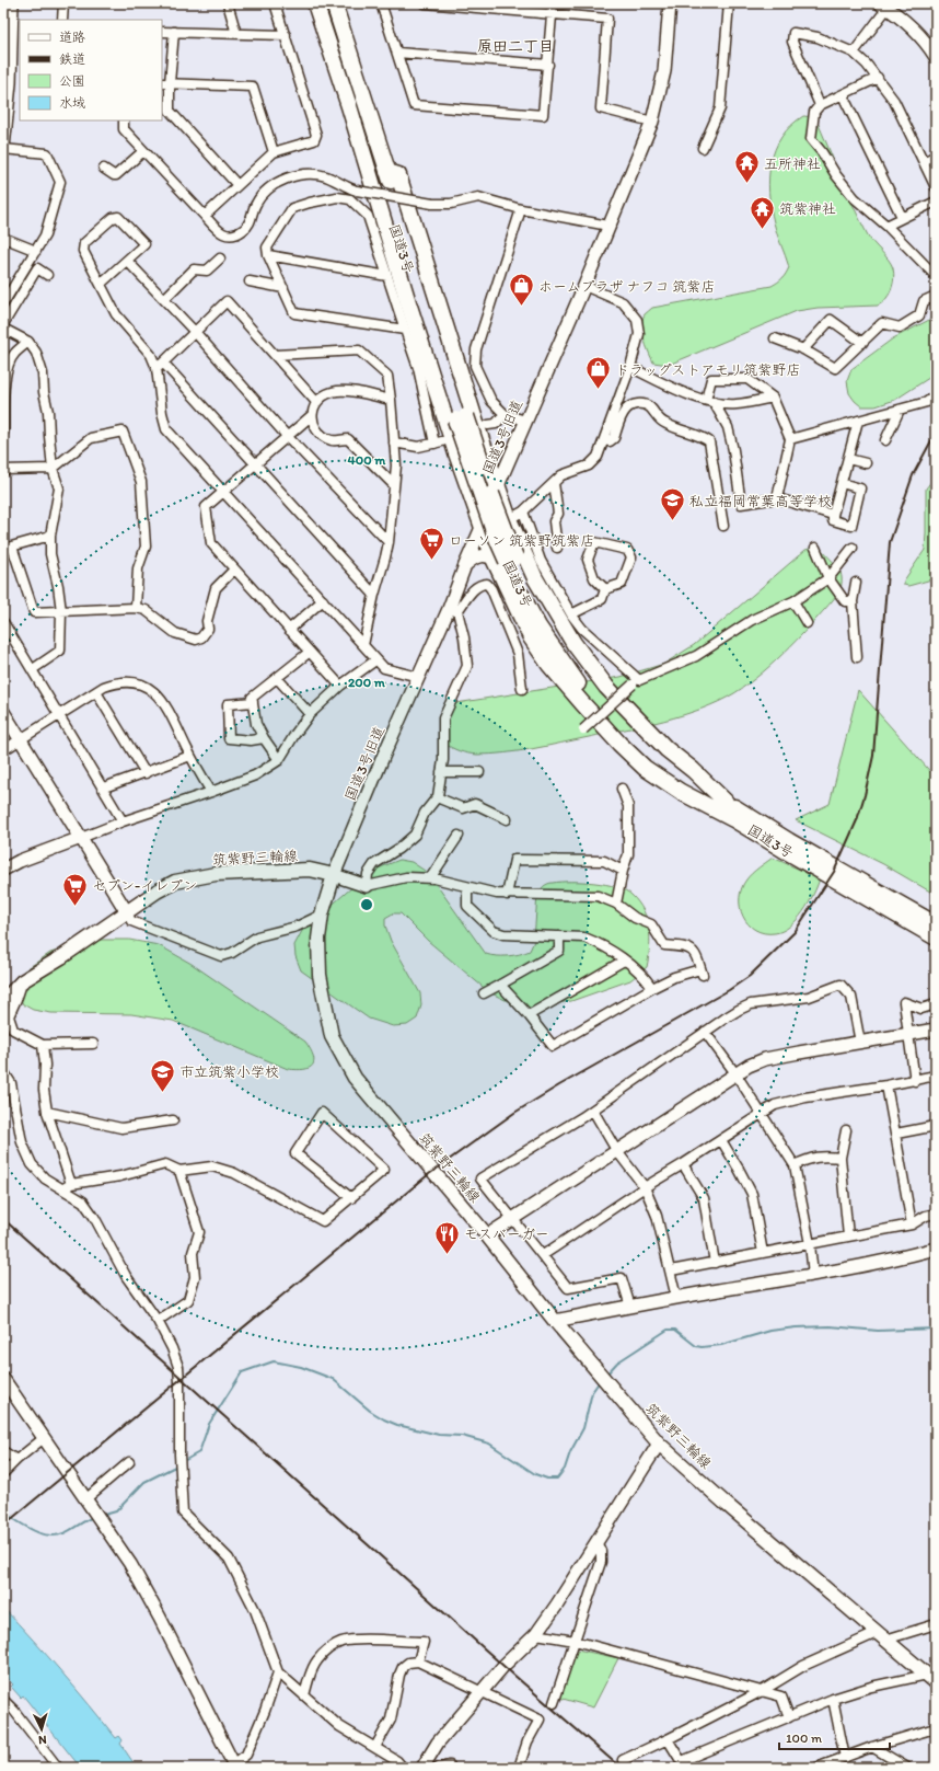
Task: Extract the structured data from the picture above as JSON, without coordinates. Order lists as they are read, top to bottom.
{
  "streets": {
    "highway": ["国道3号"],
    "main road": ["筑紫野三輪線"],
    "street": ["国道3号旧道"]
  },
  "crossings": [
    ["国道3号旧道", "筑紫野三輪線"]
  ],
  "districts": ["原田二丁目"],
  "places": {
    "temple": ["五所神社", "筑紫神社"],
    "shop": ["ホームプラザ ナフコ 筑紫店", "ドラッグストアモリ筑紫野店"],
    "school or university": ["私立福岡常葉高等学校", "市立筑紫小学校"],
    "supermarket": ["ローソン 筑紫野筑紫店", "セブン-イレブン"],
    "restaurant": ["モスバーガー"]
  },
  "legend": [
    "道路",
    "鉄道",
    "公園",
    "水域"
  ],
  "scale_bar": "100 m",
  "north": "bottom",
  "rings": ["400 m", "200 m"]
}
